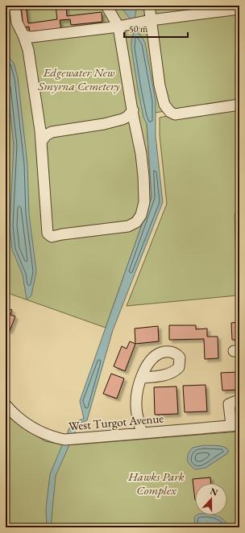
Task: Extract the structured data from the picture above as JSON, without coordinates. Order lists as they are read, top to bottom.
{
  "streets": {
    "street": ["West Turgot Avenue"]
  },
  "parks": ["Edgewater New Smyrna Cemetery", "Hawks Park Complex"],
  "scale_bar": "50 m",
  "north": "top"
}
